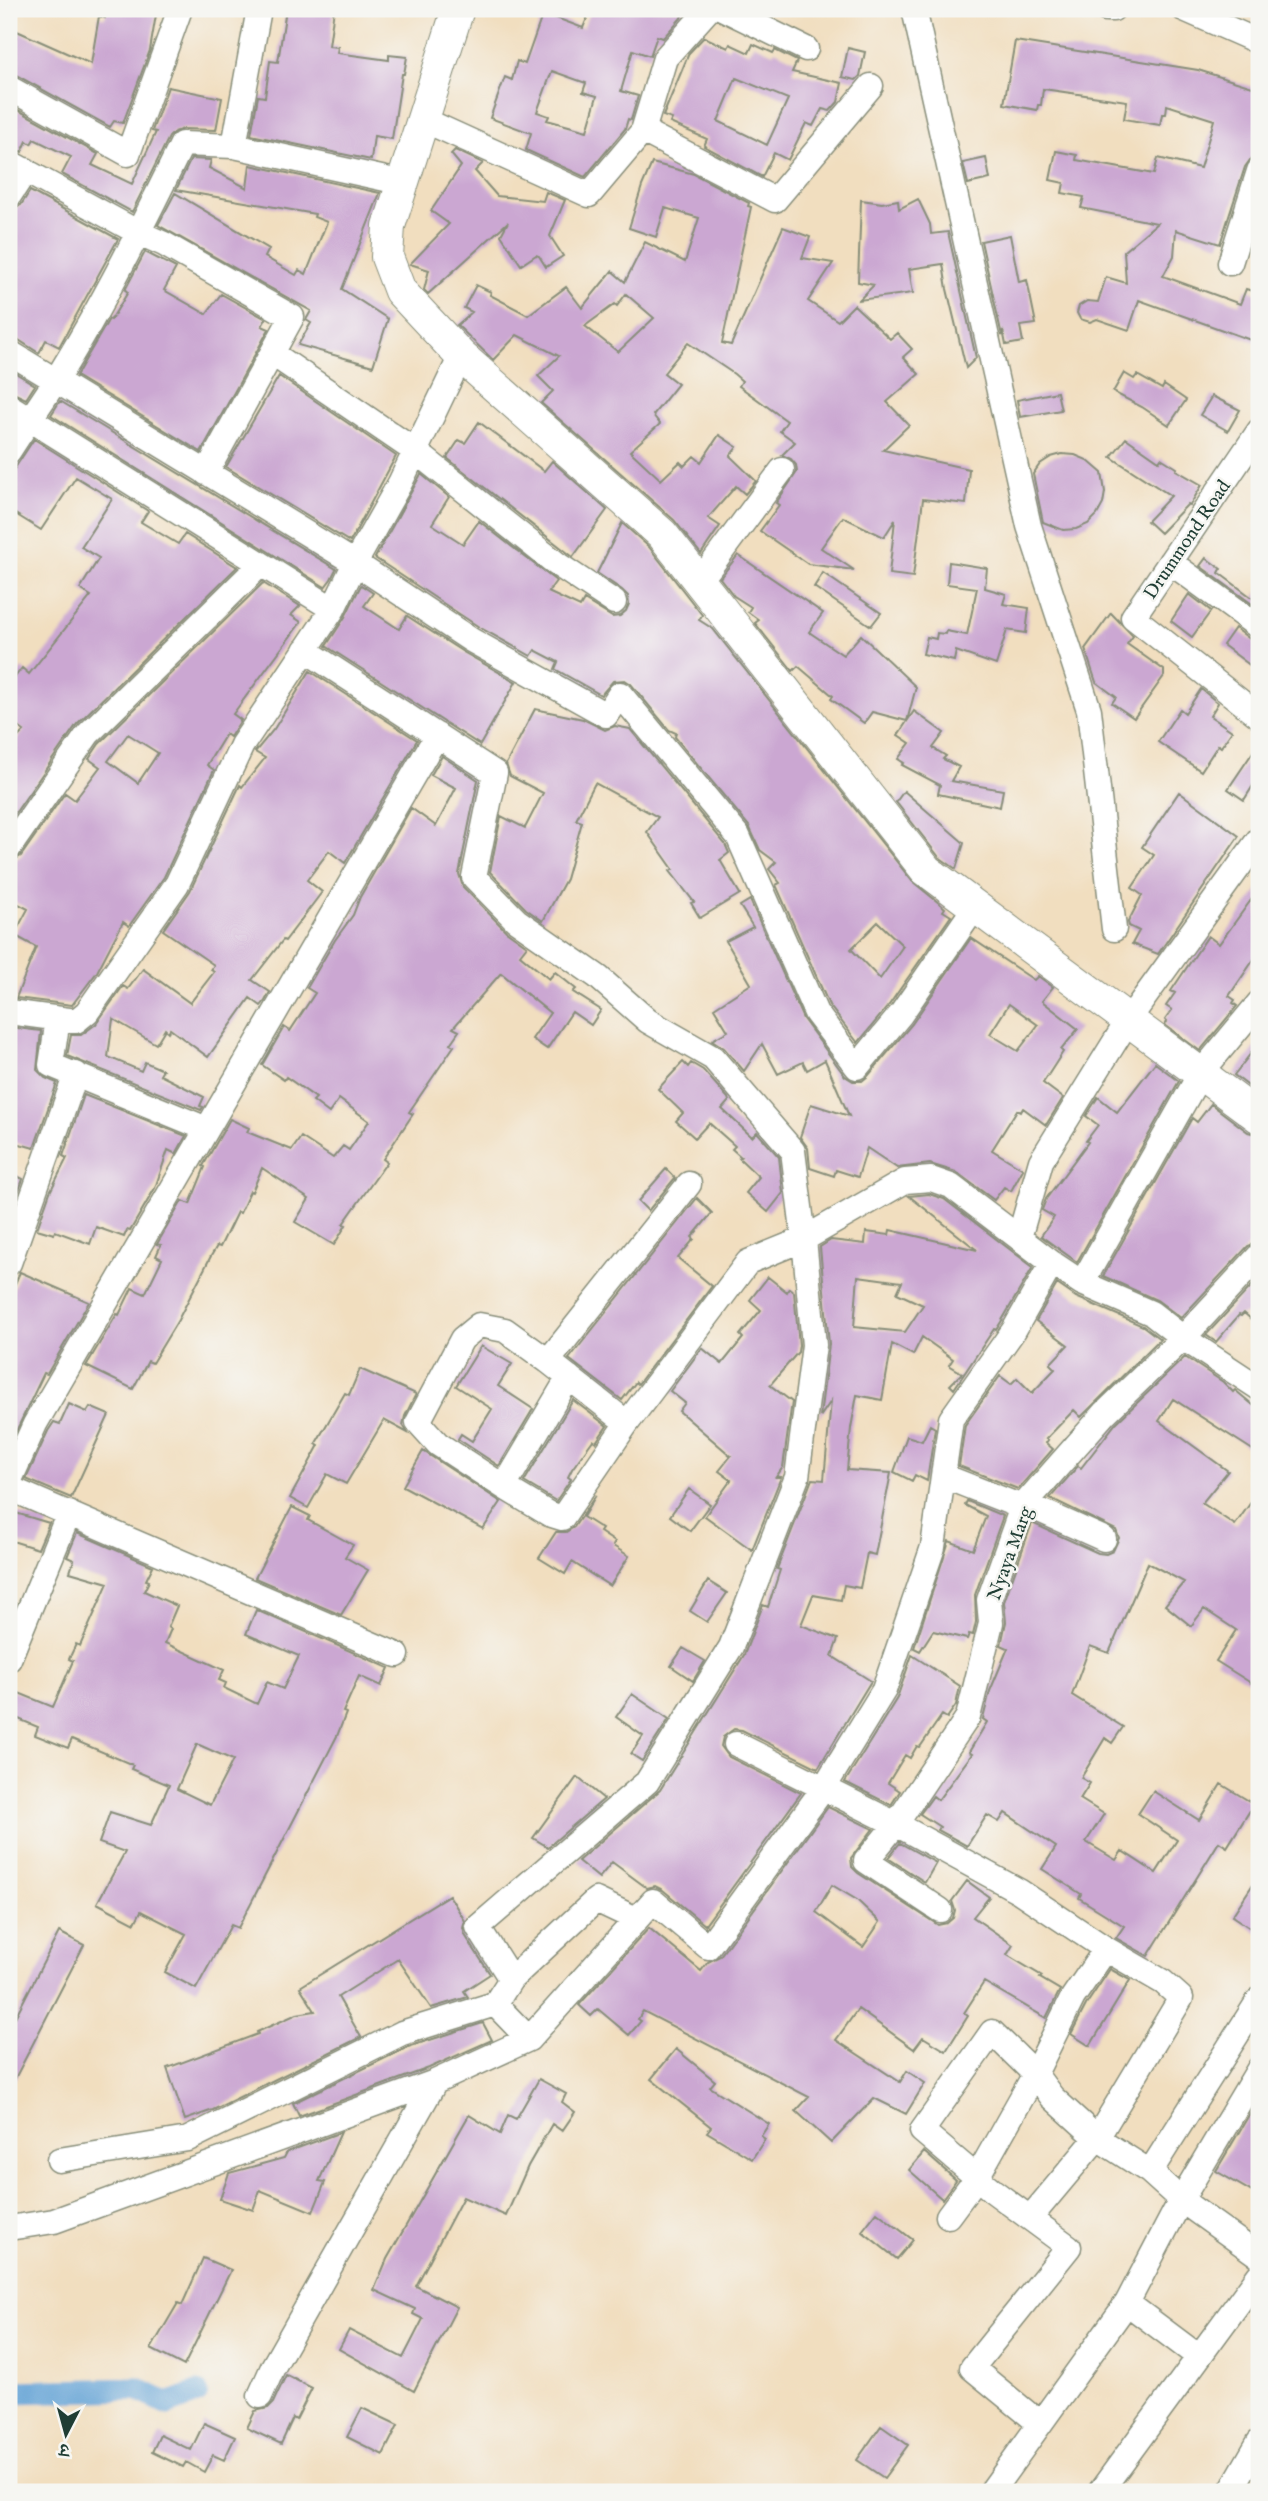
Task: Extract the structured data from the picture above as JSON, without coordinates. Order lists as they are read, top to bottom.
{
  "streets": {
    "street": ["Drummond Road", "Nyaya Marg"]
  },
  "north": "bottom"
}
